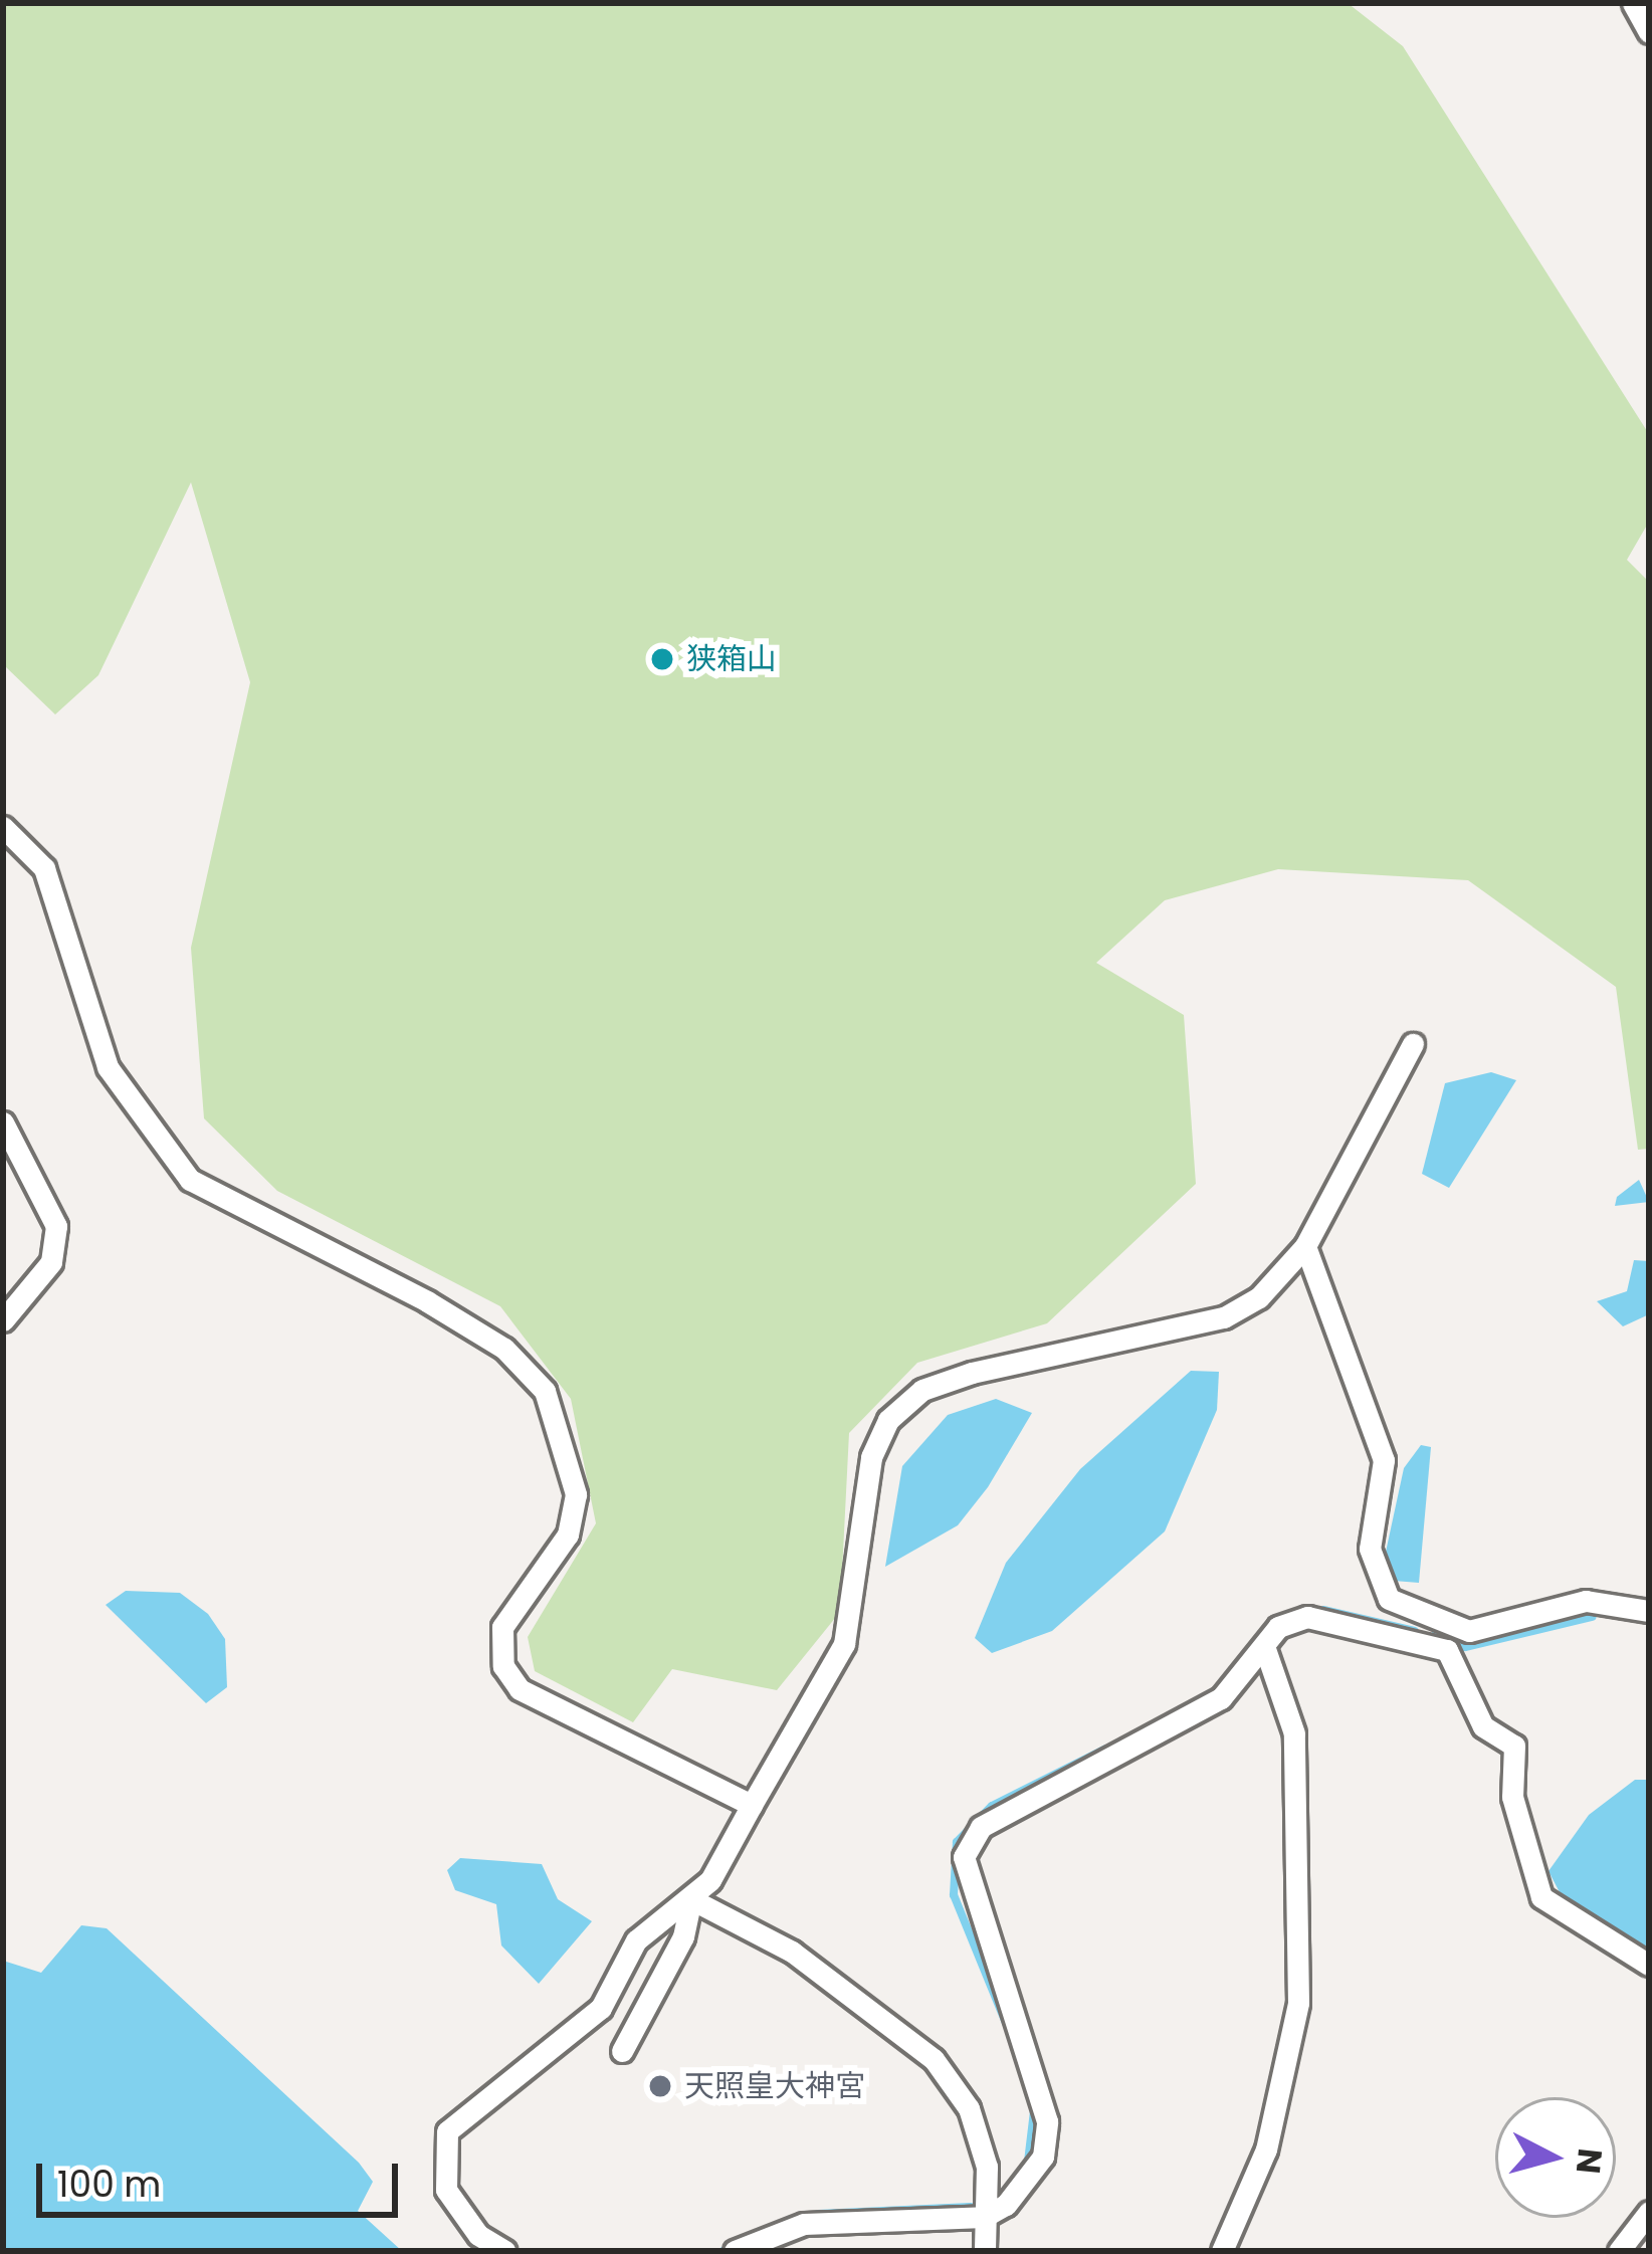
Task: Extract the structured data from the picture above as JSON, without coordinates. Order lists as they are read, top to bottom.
{
  "places": ["狭箱山", "天照皇大神宮"],
  "scale_bar": "100 m",
  "north": "right"
}
